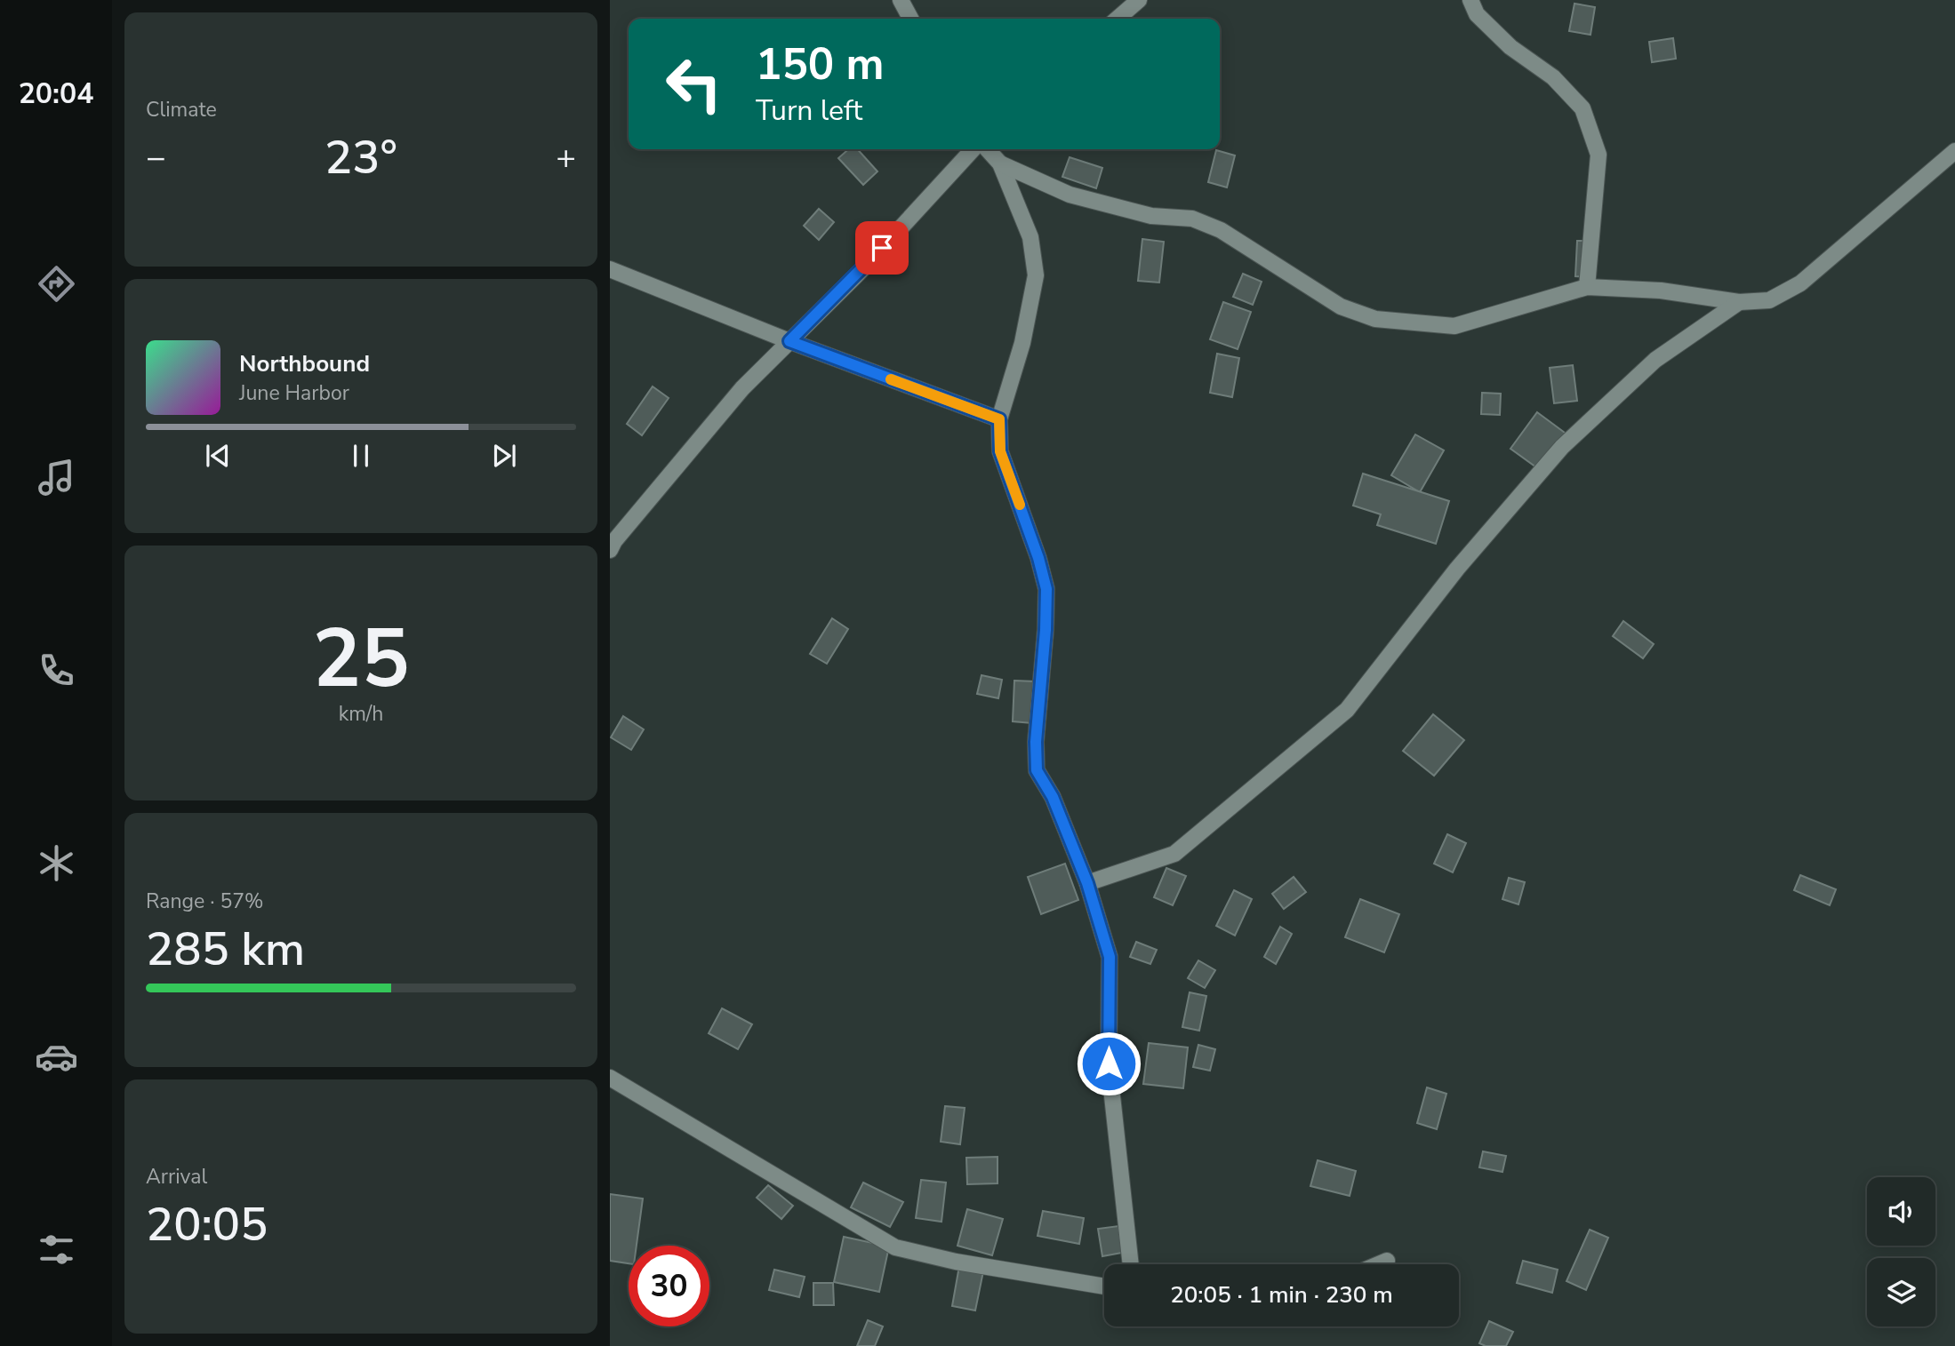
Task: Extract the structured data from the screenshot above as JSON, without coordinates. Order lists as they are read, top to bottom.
{
  "page": {
    "tabs": "20:04",
    "tile": [
      "Climate",
      ["25", "km/h"],
      ["Range · 57%", "285 km"],
      ["Arrival", "20:05"]
    ],
    "turn": ["150 m", "Turn left"],
    "heat": ["−", "23°", "+"],
    "song": ["Northbound", "June Harbor"],
    "limit": "30",
    "trip": "20:05 · 1 min · 230 m"
  }
}
